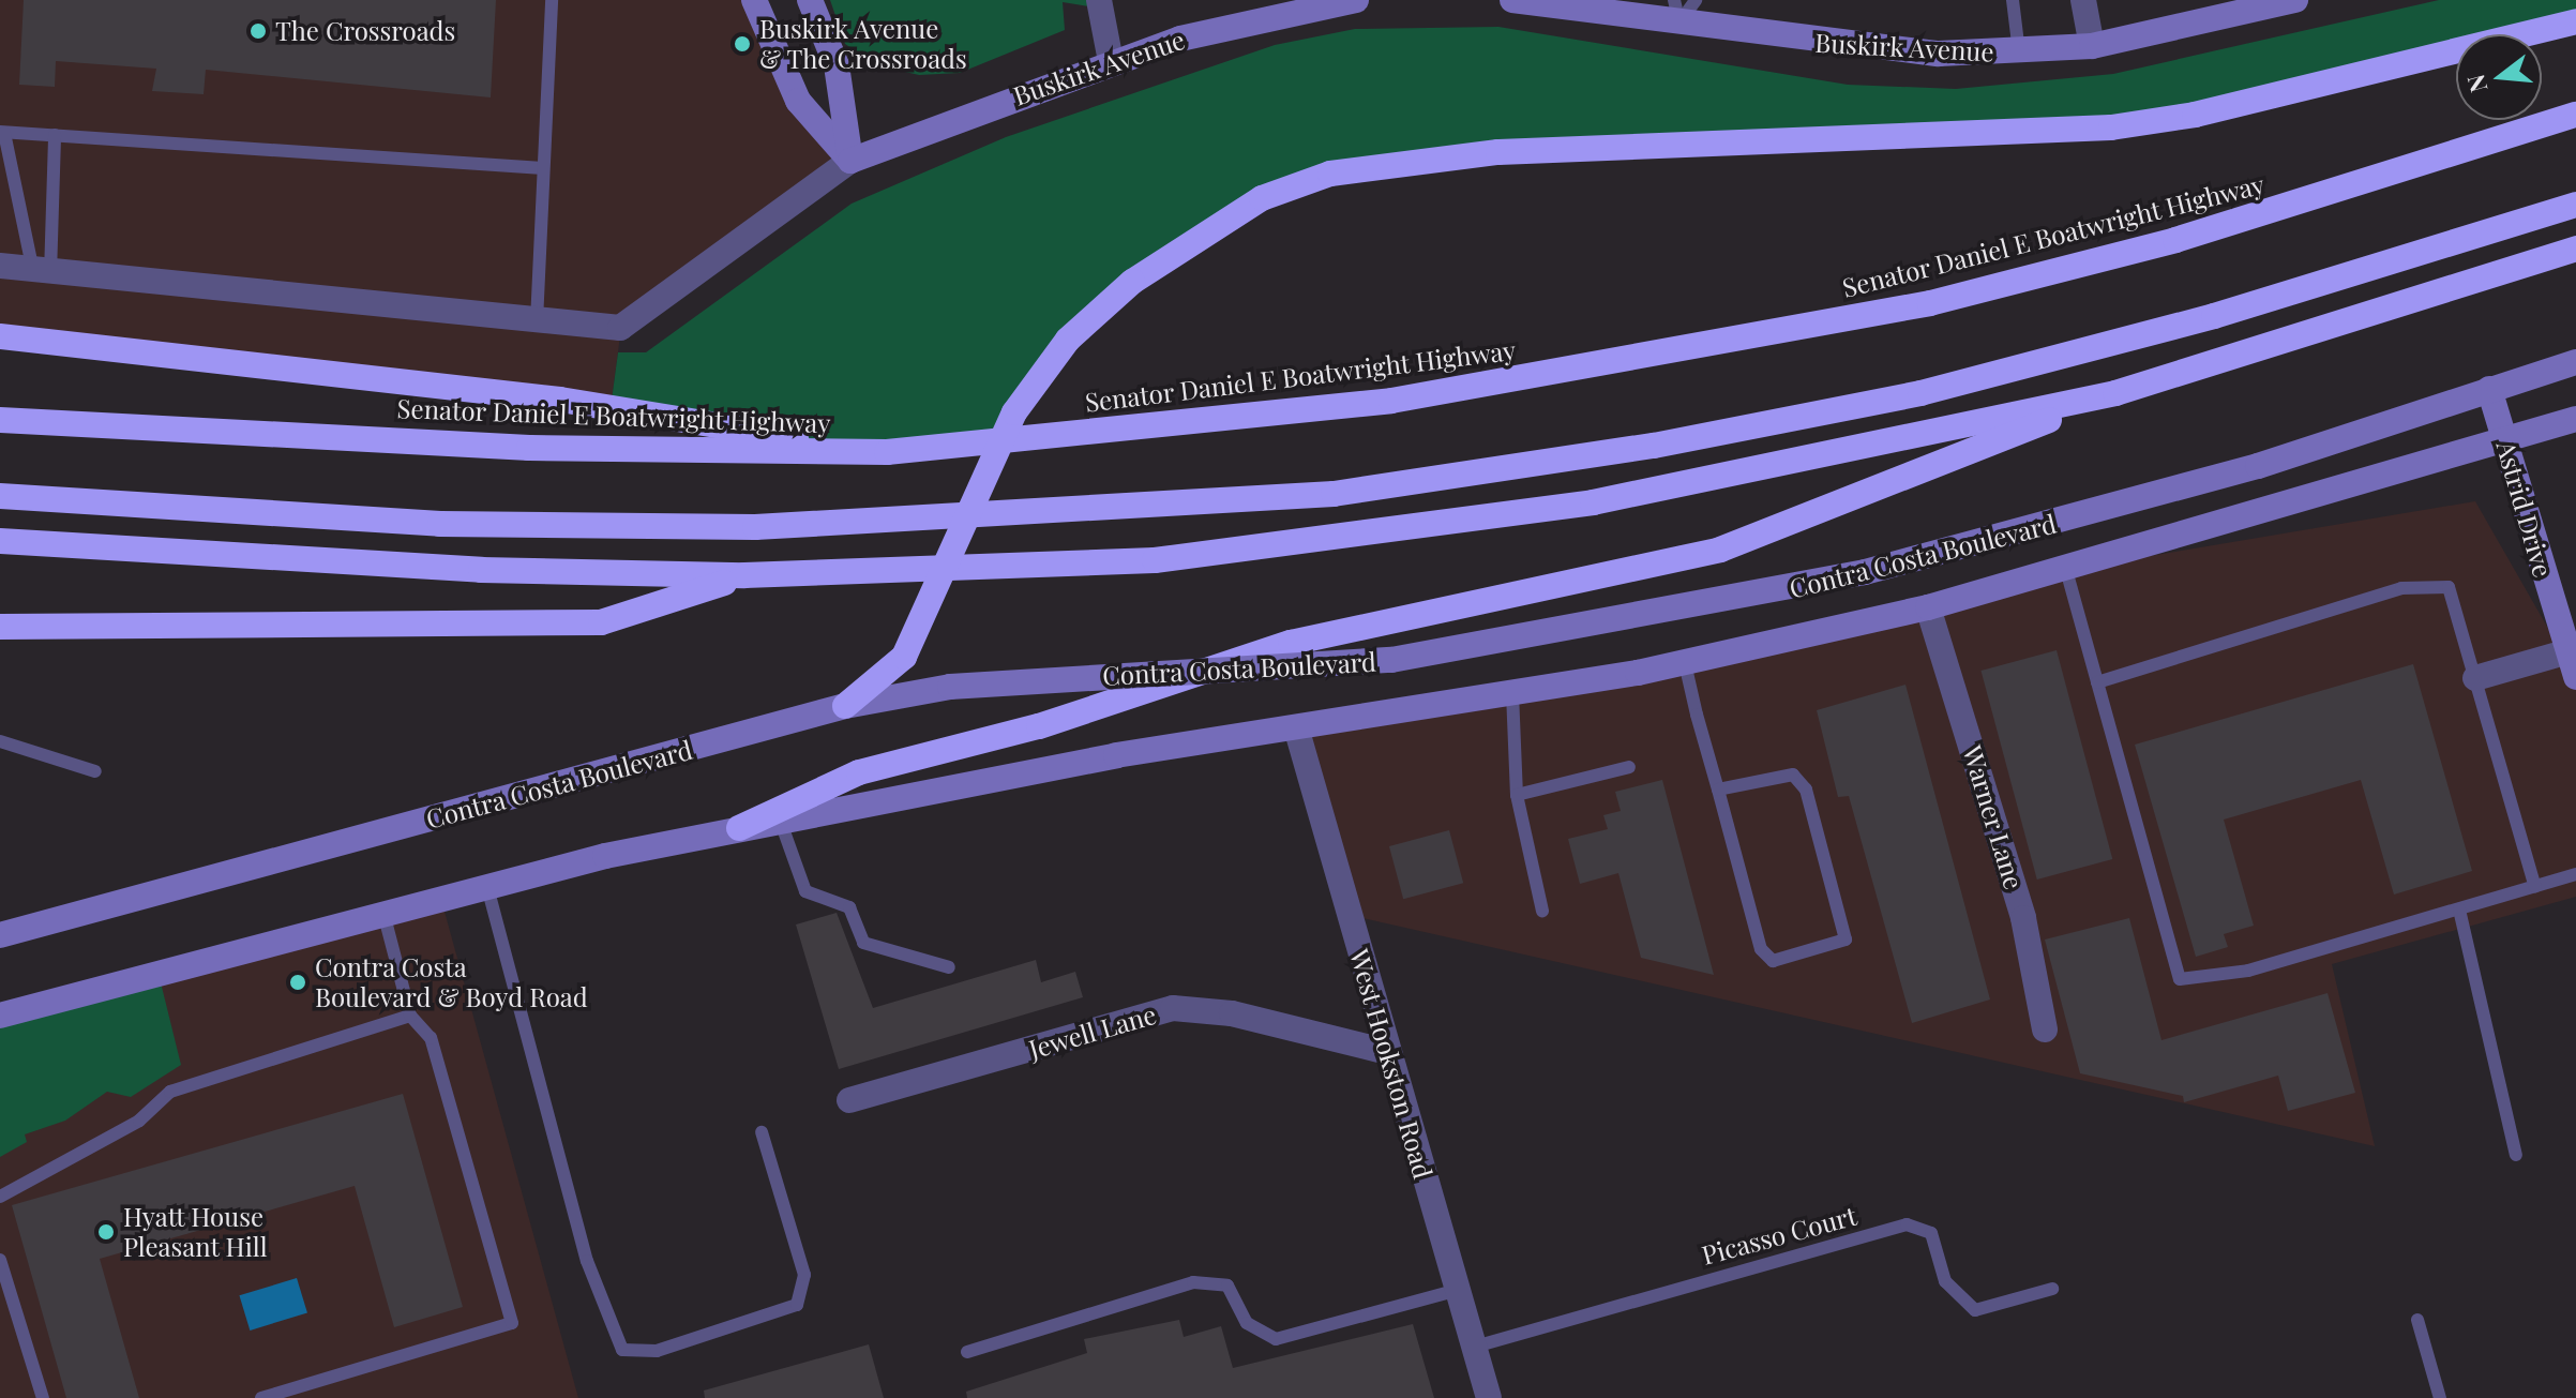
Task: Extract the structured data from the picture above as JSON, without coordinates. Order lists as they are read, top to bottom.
{
  "streets": {
    "highway": ["Senator Daniel E Boatwright Highway"],
    "main road": ["Buskirk Avenue", "Astrid Drive", "Contra Costa Boulevard"],
    "street": ["Warner Lane", "Jewell Lane", "West Hookston Road"],
    "lane": ["Picasso Court"]
  },
  "crossings": [
    ["Astrid Drive", "Contra Costa Boulevard"],
    ["Contra Costa Boulevard", "Warner Lane"],
    ["Contra Costa Boulevard", "West Hookston Road"],
    ["Jewell Lane", "West Hookston Road"],
    ["West Hookston Road", "Picasso Court"]
  ],
  "places": [
    "The Crossroads",
    "Buskirk Avenue & The Crossroads",
    "Contra Costa Boulevard & Boyd Road",
    "Hyatt House Pleasant Hill"
  ],
  "north": "left"
}
